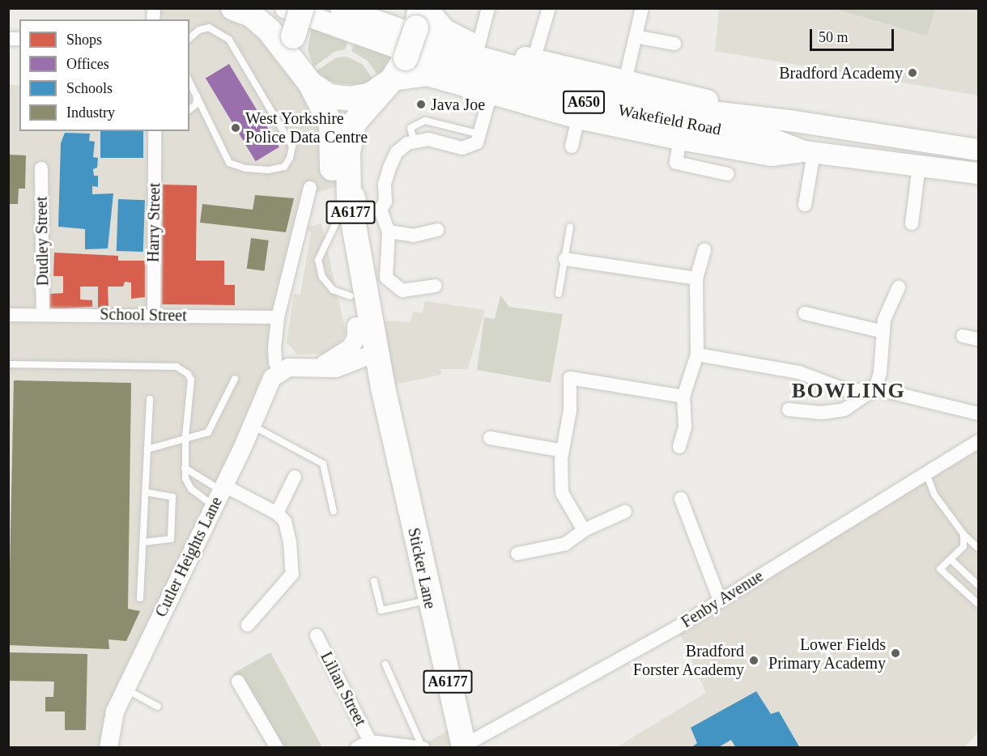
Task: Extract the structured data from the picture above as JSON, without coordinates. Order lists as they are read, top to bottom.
{
  "streets": {
    "highway": ["A6177", "Sticker Lane"],
    "main road": ["A650", "Wakefield Road"],
    "street": [
      "Harry Street",
      "Dudley Street",
      "School Street",
      "Cutler Heights Lane",
      "Fenby Avenue",
      "Lilian Street"
    ]
  },
  "crossings": [
    ["A650", "Wakefield Road"],
    ["A650", "Sticker Lane"],
    ["Harry Street", "School Street"],
    ["Dudley Street", "School Street"],
    ["Sticker Lane", "Fenby Avenue"]
  ],
  "districts": ["BOWLING"],
  "places": [
    "Bradford Academy",
    "Java Joe",
    "West Yorkshire Police Data Centre",
    "Lower Fields Primary Academy",
    "Bradford Forster Academy"
  ],
  "legend": [
    "Shops",
    "Offices",
    "Schools",
    "Industry"
  ],
  "scale_bar": "50 m"
}
